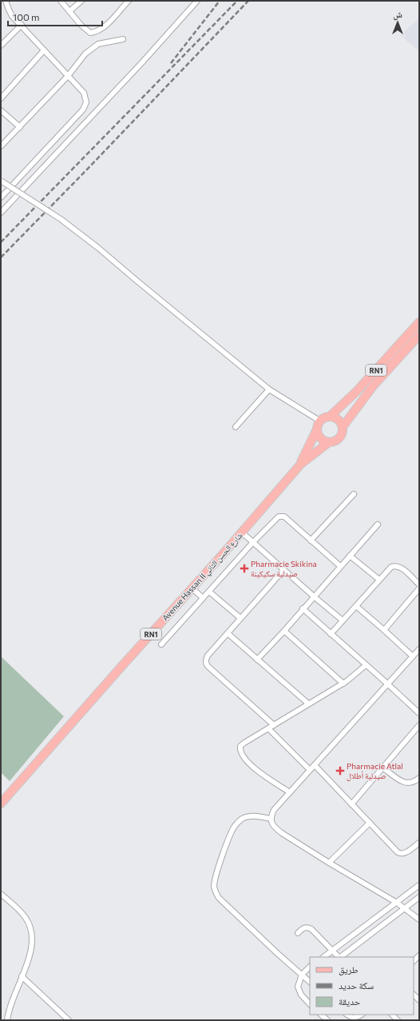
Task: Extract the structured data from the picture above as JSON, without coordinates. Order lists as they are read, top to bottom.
{
  "streets": {
    "main road": ["RN1", "Avenue Hassan II شارع الحسن الثاني"]
  },
  "crossings": [
    ["RN1", "Avenue Hassan II شارع الحسن الثاني"]
  ],
  "places": {
    "health": ["Pharmacie Skikina صيدلية سكيكينة", "Pharmacie Atlal صيدلية أطلال"]
  },
  "legend": ["طريق", "سكة حديد", "حديقة"],
  "scale_bar": "100 m",
  "north": "top"
}
